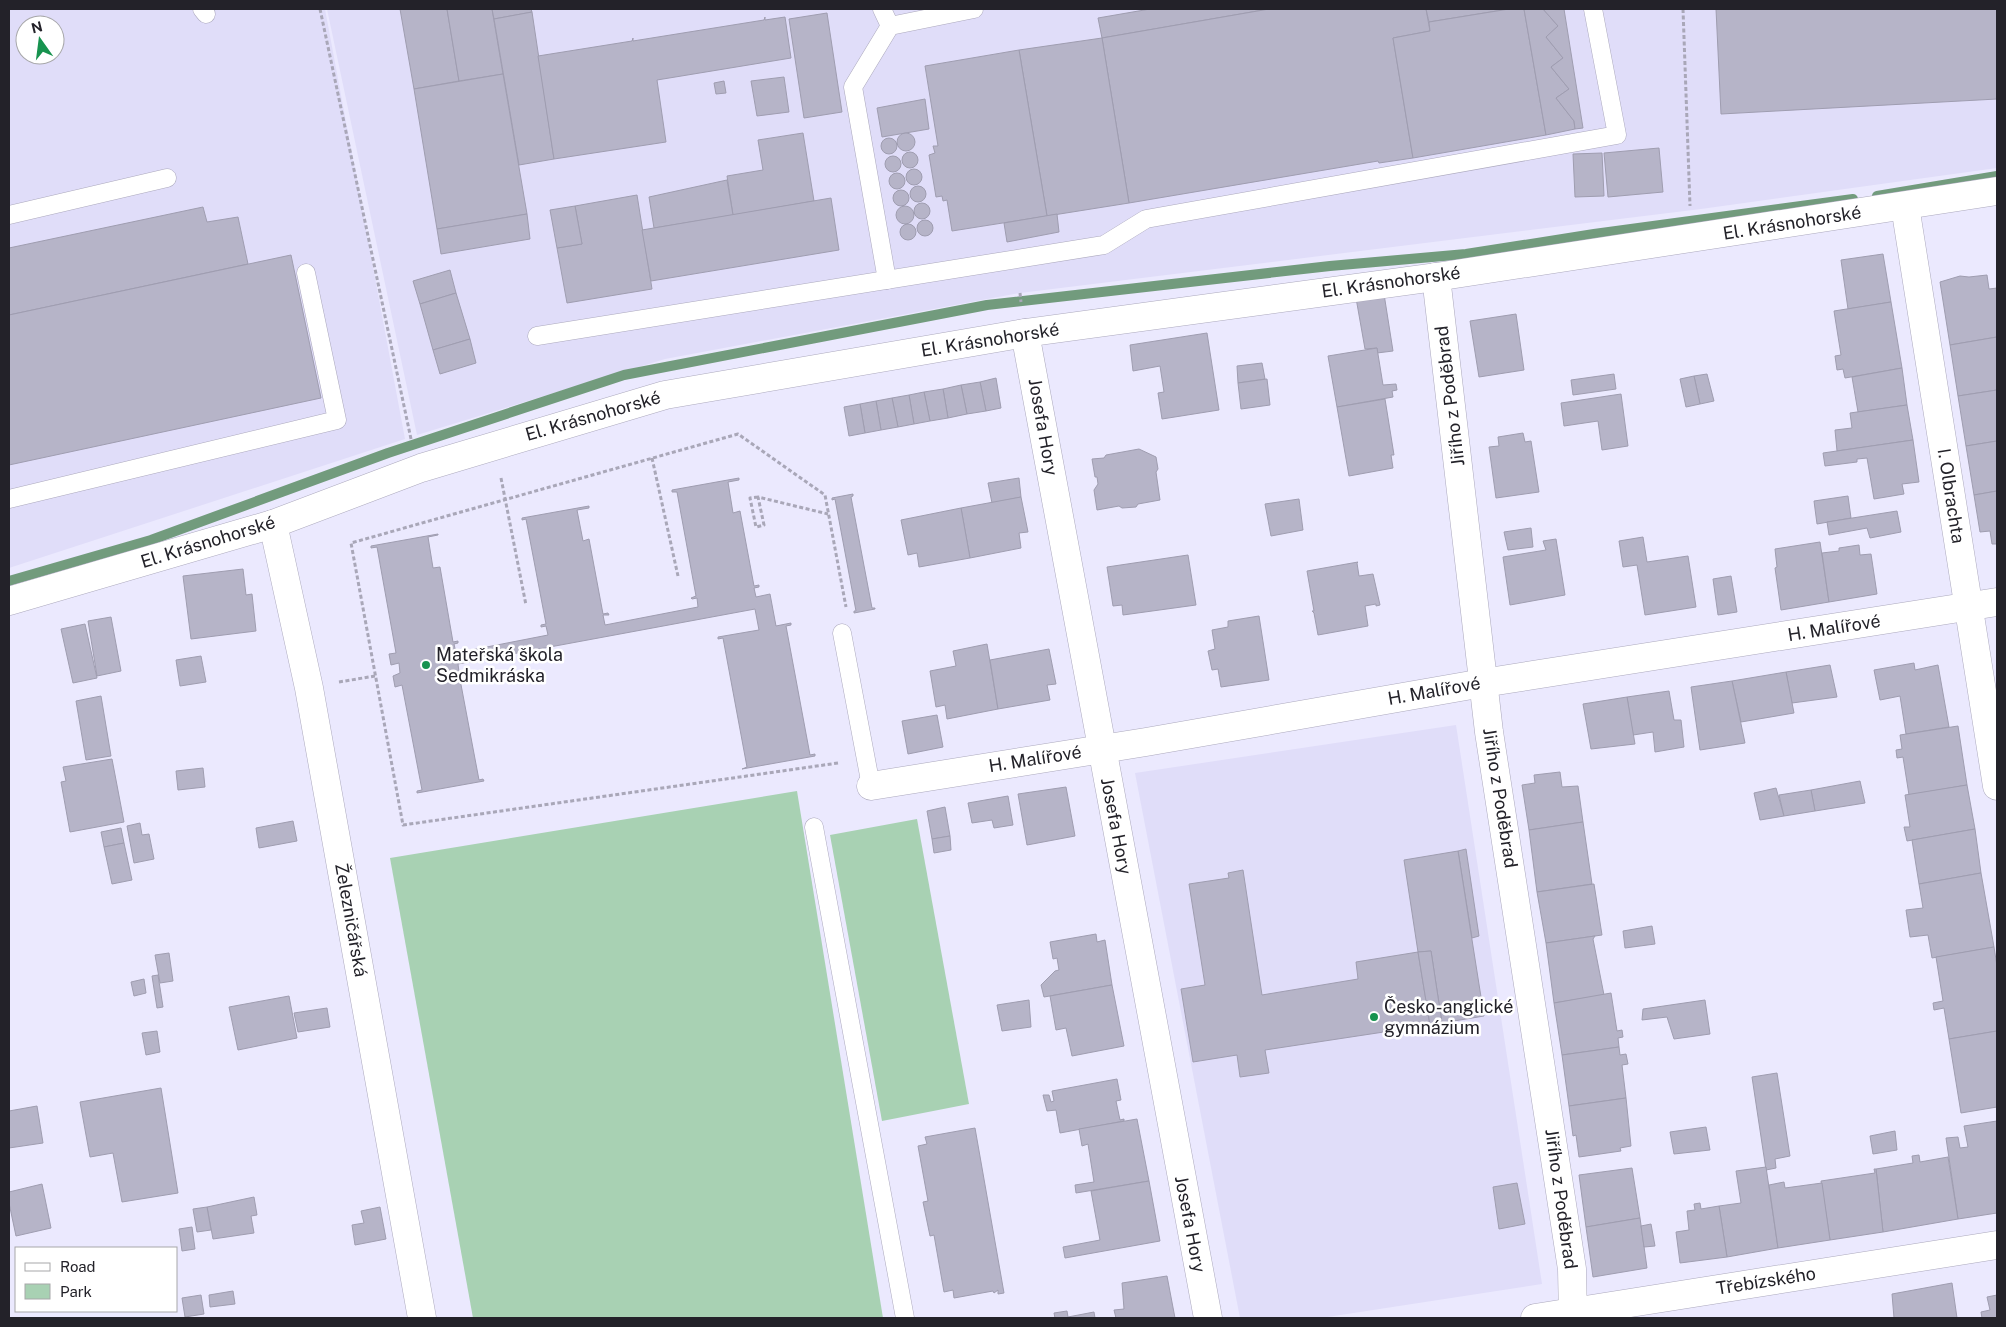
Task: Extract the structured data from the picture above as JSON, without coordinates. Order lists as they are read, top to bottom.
{
  "streets": {
    "street": [
      "El. Krásnohorské",
      "Jiřího z Poděbrad",
      "Josefa Hory",
      "I. Olbrachta",
      "H. Malířové",
      "Železničářská",
      "Třebízského"
    ]
  },
  "crossings": [
    ["El. Krásnohorské", "Jiřího z Poděbrad"],
    ["El. Krásnohorské", "Josefa Hory"],
    ["El. Krásnohorské", "I. Olbrachta"],
    ["El. Krásnohorské", "Železničářská"],
    ["Jiřího z Poděbrad", "H. Malířové"],
    ["Jiřího z Poděbrad", "Třebízského"],
    ["Josefa Hory", "H. Malířové"],
    ["I. Olbrachta", "H. Malířové"]
  ],
  "places": ["Mateřská škola Sedmikráska", "Česko-anglické gymnázium"],
  "legend": ["Road", "Park"],
  "north": "top"
}
